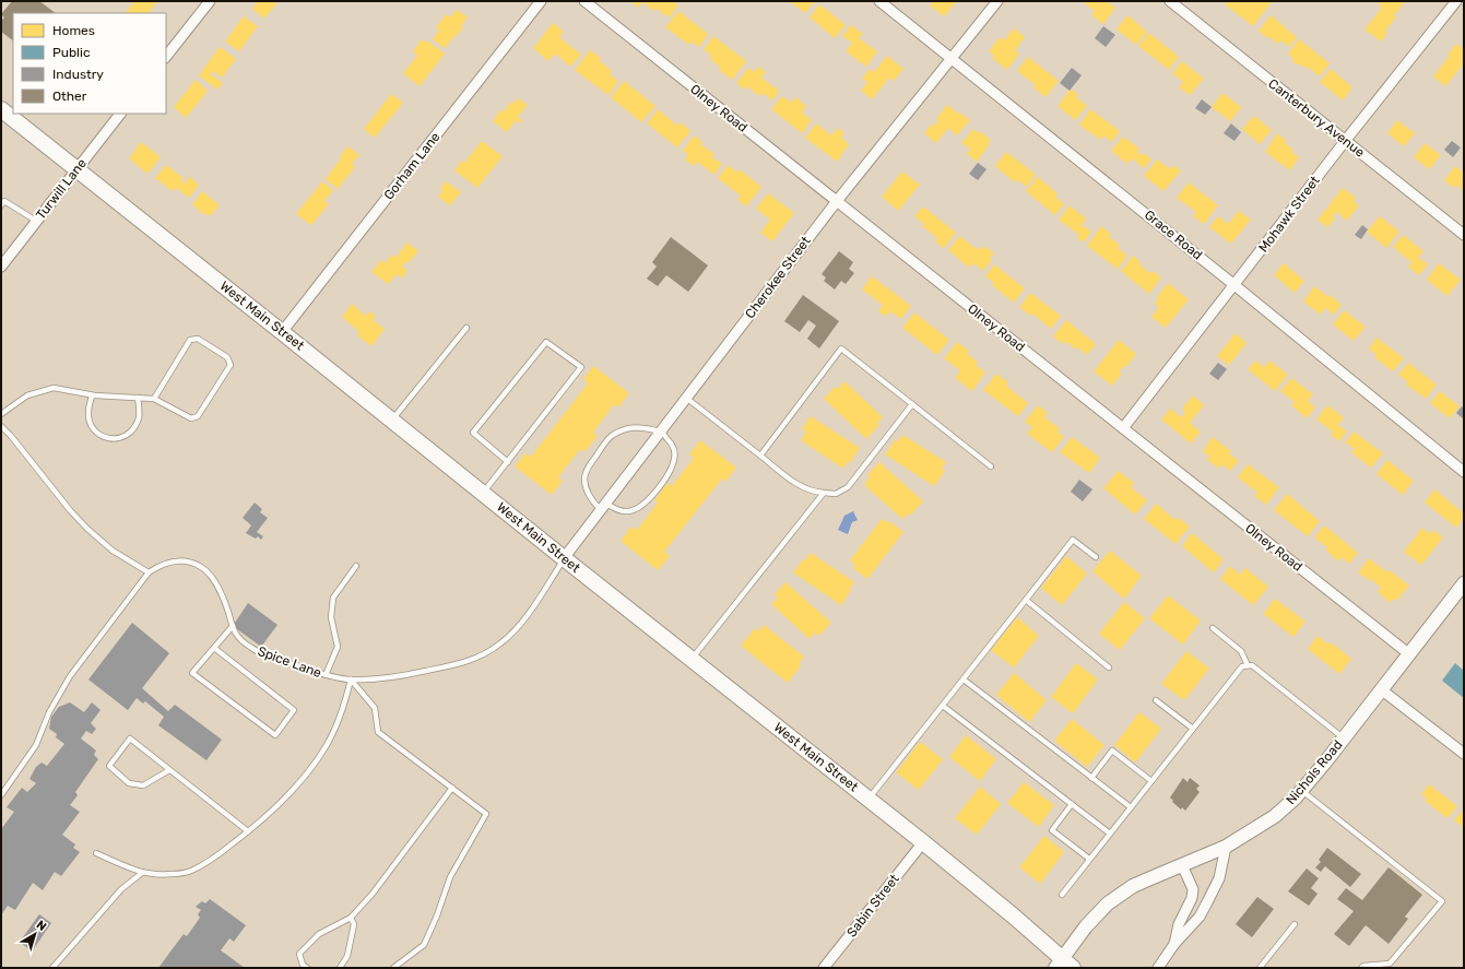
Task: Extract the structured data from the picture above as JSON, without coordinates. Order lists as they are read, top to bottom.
{
  "streets": {
    "main road": ["West Main Street"],
    "street": [
      "Olney Road",
      "Canterbury Avenue",
      "Gorham Lane",
      "Turwill Lane",
      "Mohawk Street",
      "Grace Road",
      "Cherokee Street",
      "Nichols Road",
      "Sabin Street"
    ],
    "lane": ["Spice Lane"]
  },
  "crossings": [
    ["Olney Road", "Mohawk Street"],
    ["Olney Road", "Cherokee Street"],
    ["Olney Road", "Nichols Road"],
    ["Canterbury Avenue", "Mohawk Street"],
    ["Gorham Lane", "West Main Street"],
    ["Turwill Lane", "West Main Street"],
    ["Mohawk Street", "Grace Road"],
    ["Grace Road", "Cherokee Street"],
    ["Cherokee Street", "West Main Street"],
    ["Cherokee Street", "Spice Lane"],
    ["West Main Street", "Spice Lane"],
    ["West Main Street", "Nichols Road"],
    ["West Main Street", "Sabin Street"]
  ],
  "legend": [
    "Homes",
    "Public",
    "Industry",
    "Other"
  ],
  "north": "top right"
}
